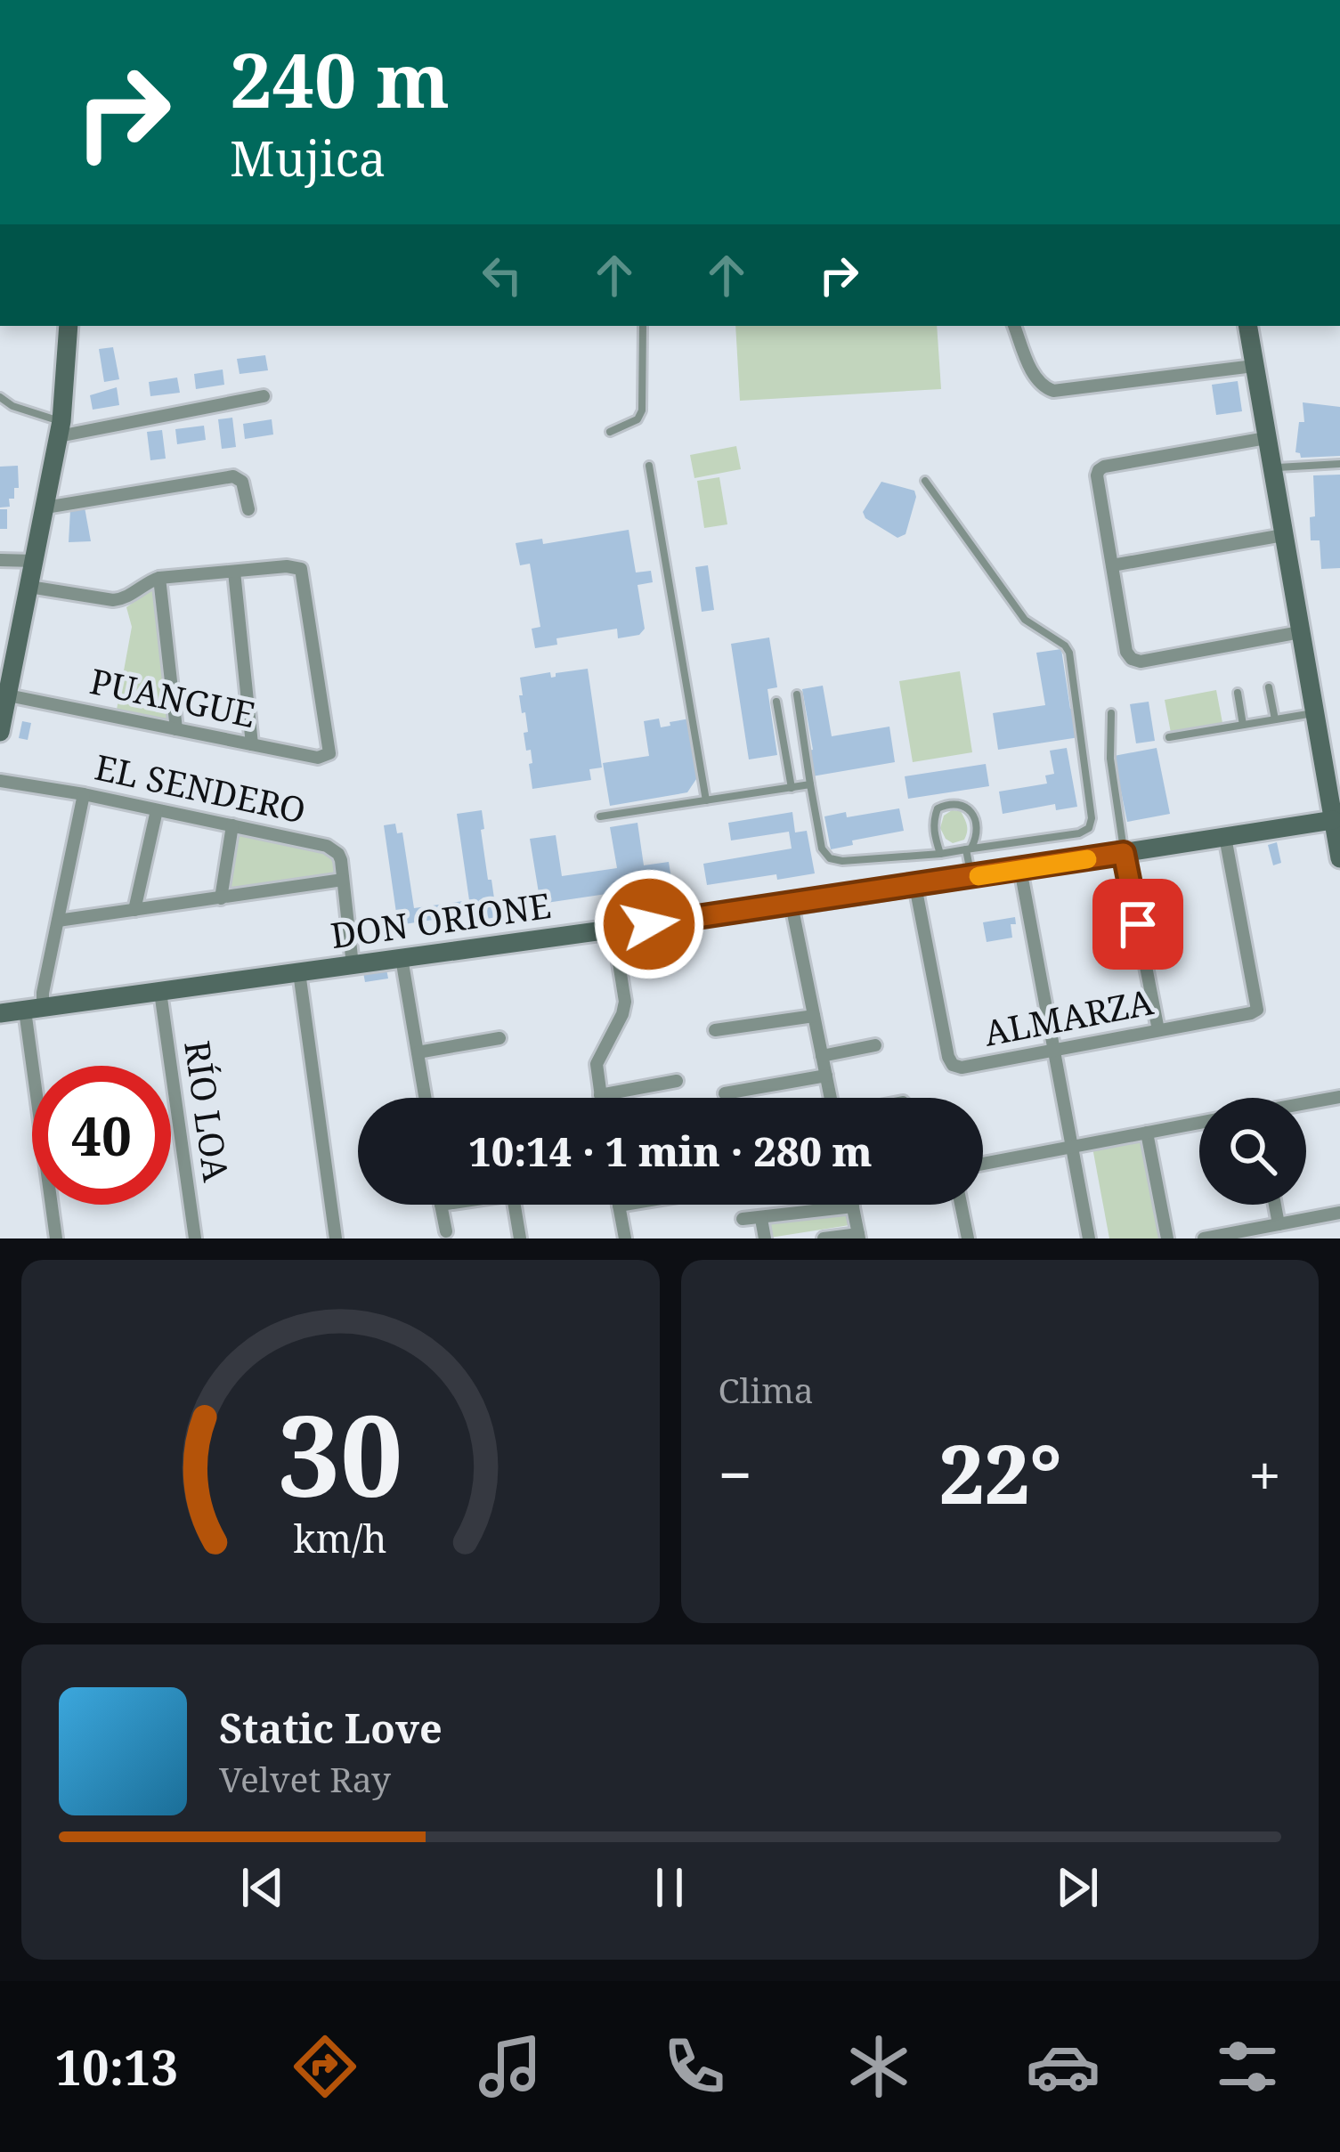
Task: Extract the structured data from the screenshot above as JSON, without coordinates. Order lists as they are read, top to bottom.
{
  "streets": {
    "street": [
      "PUANGUE",
      "EL SENDERO",
      "DON ORIONE",
      "ALMARZA",
      "RÍO LOA"
    ]
  },
  "crossings": [
    ["DON ORIONE", "ALMARZA"],
    ["DON ORIONE", "RÍO LOA"]
  ],
  "page": {
    "turn": ["240 m", "Mujica"],
    "limit": "40",
    "trip": "10:14 · 1 min · 280 m",
    "tile": "Clima",
    "heat": ["−", "22°", "+"],
    "song": ["Static Love", "Velvet Ray"],
    "tabs": "10:13",
    "gauge": ["30", "km/h"]
  }
}
